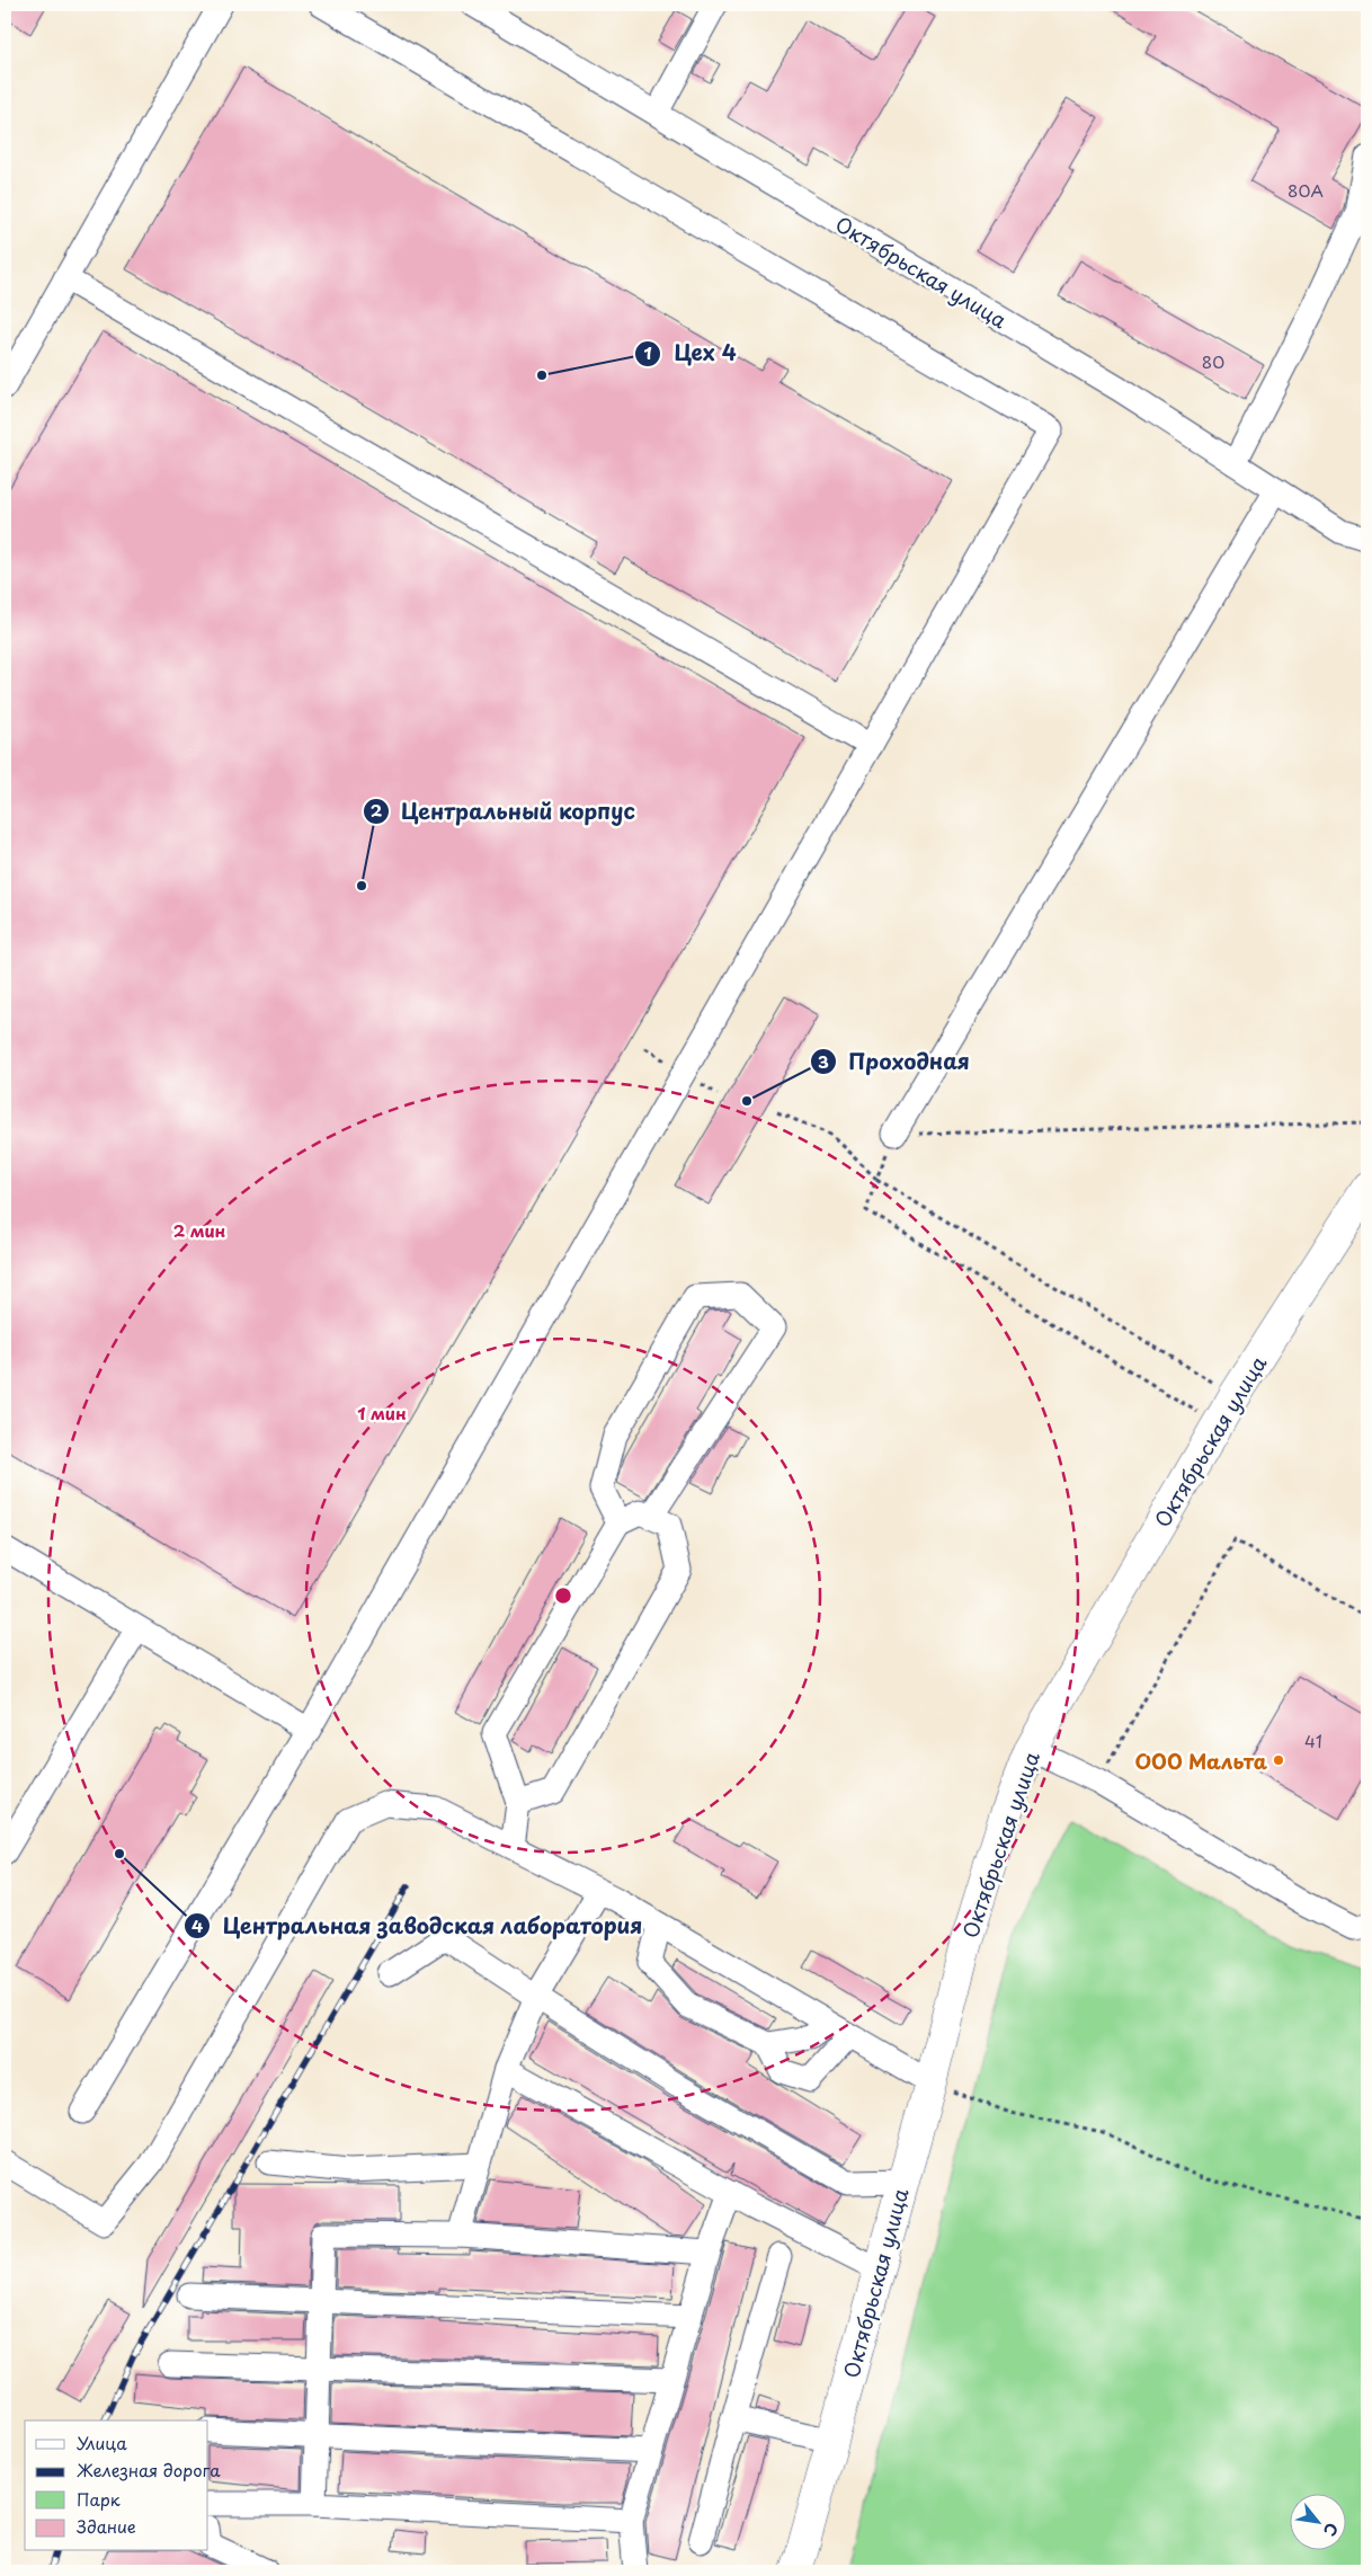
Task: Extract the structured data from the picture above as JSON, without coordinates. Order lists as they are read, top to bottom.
{
  "streets": {
    "main road": ["Октябрьская улица"]
  },
  "places": [
    "Цех 4",
    "Центральный корпус",
    "Проходная",
    "ООО Мальта",
    "Центральная заводская лаборатория"
  ],
  "house_numbers": ["80А", "80", "41"],
  "legend": [
    "Улица",
    "Железная дорога",
    "Парк",
    "Здание"
  ],
  "north": "bottom right",
  "rings": ["2 мин", "1 мин"]
}
